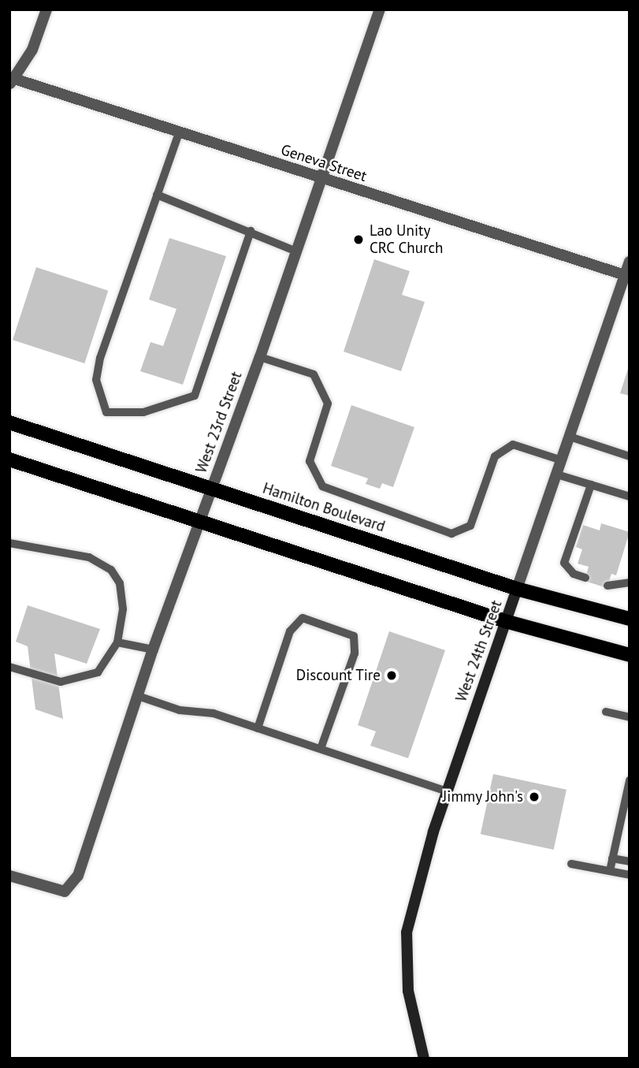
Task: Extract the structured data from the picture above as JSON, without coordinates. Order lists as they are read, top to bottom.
{
  "streets": {
    "main road": ["Hamilton Boulevard"],
    "street": ["Geneva Street", "West 23rd Street", "West 24th Street"]
  },
  "crossings": [
    ["Geneva Street", "West 23rd Street"],
    ["Geneva Street", "West 24th Street"],
    ["West 23rd Street", "Hamilton Boulevard"],
    ["Hamilton Boulevard", "West 24th Street"]
  ],
  "places": ["Lao Unity CRC Church", "Discount Tire", "Jimmy John's"]
}
